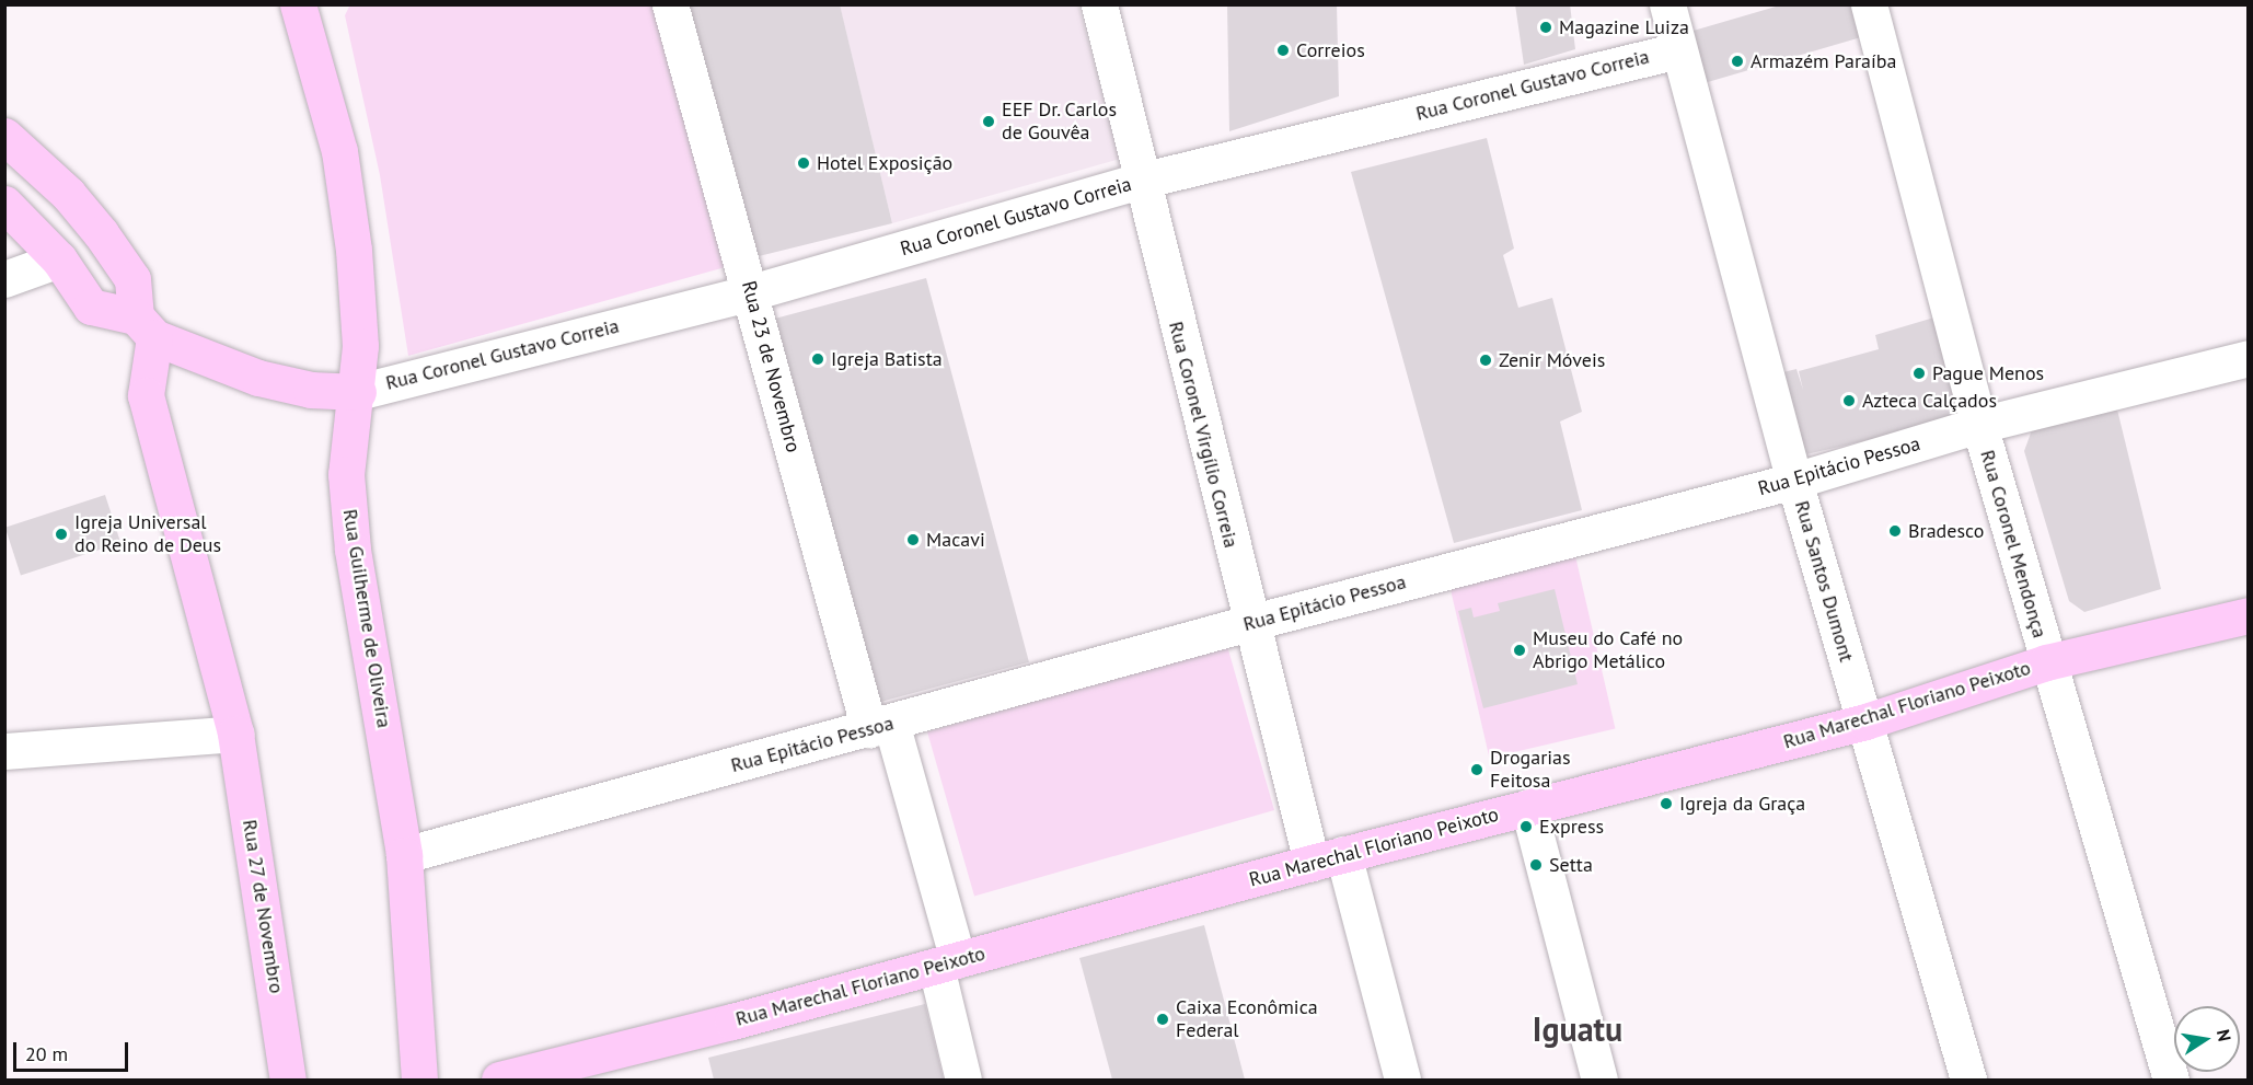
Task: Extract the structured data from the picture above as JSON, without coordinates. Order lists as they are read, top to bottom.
{
  "streets": {
    "main road": ["Rua Guilherme de Oliveira", "Rua Marechal Floriano Peixoto", "Rua 27 de Novembro"],
    "street": [
      "Rua Coronel Gustavo Correia",
      "Rua 23 de Novembro",
      "Rua Coronel Virgílio Correia",
      "Rua Epitácio Pessoa",
      "Rua Coronel Mendonça",
      "Rua Santos Dumont"
    ]
  },
  "crossings": [
    ["Rua Coronel Gustavo Correia", "Rua 23 de Novembro"],
    ["Rua Coronel Gustavo Correia", "Rua Coronel Virgílio Correia"],
    ["Rua Coronel Gustavo Correia", "Rua Santos Dumont"],
    ["Rua Coronel Gustavo Correia", "Rua Guilherme de Oliveira"],
    ["Rua 23 de Novembro", "Rua Epitácio Pessoa"],
    ["Rua 23 de Novembro", "Rua Marechal Floriano Peixoto"],
    ["Rua Coronel Virgílio Correia", "Rua Epitácio Pessoa"],
    ["Rua Coronel Virgílio Correia", "Rua Marechal Floriano Peixoto"],
    ["Rua Epitácio Pessoa", "Rua Coronel Mendonça"],
    ["Rua Epitácio Pessoa", "Rua Santos Dumont"],
    ["Rua Epitácio Pessoa", "Rua Guilherme de Oliveira"],
    ["Rua Coronel Mendonça", "Rua Marechal Floriano Peixoto"],
    ["Rua Santos Dumont", "Rua Marechal Floriano Peixoto"]
  ],
  "districts": ["Iguatu"],
  "places": [
    "Magazine Luiza",
    "Correios",
    "Armazém Paraíba",
    "EEF Dr. Carlos de Gouvêa",
    "Hotel Exposição",
    "Igreja Batista",
    "Zenir Móveis",
    "Pague Menos",
    "Azteca Calçados",
    "Bradesco",
    "Igreja Universal do Reino de Deus",
    "Macavi",
    "Museu do Café no Abrigo Metálico",
    "Drogarias Feitosa",
    "Igreja da Graça",
    "Express",
    "Setta",
    "Caixa Econômica Federal"
  ],
  "scale_bar": "20 m",
  "north": "right"
}
